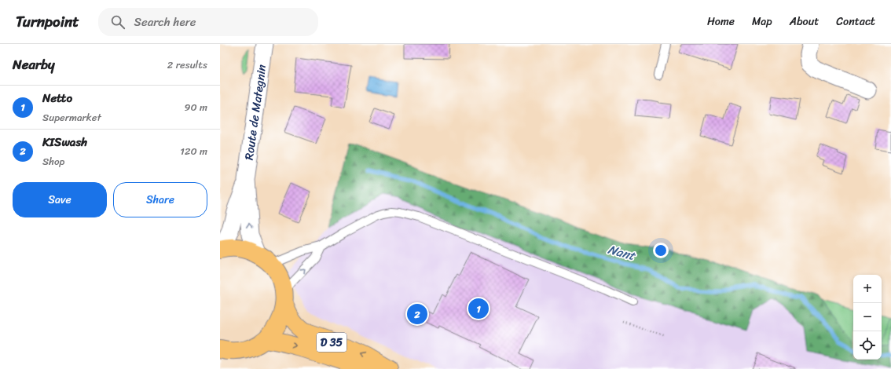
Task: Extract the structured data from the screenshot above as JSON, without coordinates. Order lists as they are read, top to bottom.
{
  "streets": {
    "main road": ["D 35"],
    "street": ["Route de Mategnin"]
  },
  "water": ["Nant"],
  "page": {
    "header": "Turnpoint",
    "search": "Search here",
    "nav": [
      "Home",
      "Map",
      "About",
      "Contact"
    ],
    "heading": ["Nearby", "2 results"],
    "list": [
      {
        "mark": "1",
        "name": "Netto",
        "note": "Supermarket",
        "value": "90 m"
      },
      {
        "mark": "2",
        "name": "KISwash",
        "note": "Shop",
        "value": "120 m"
      }
    ],
    "buttons": ["Save", "Share"],
    "map_buttons": ["+", "−"],
    "pins": ["1", "2"]
  }
}
